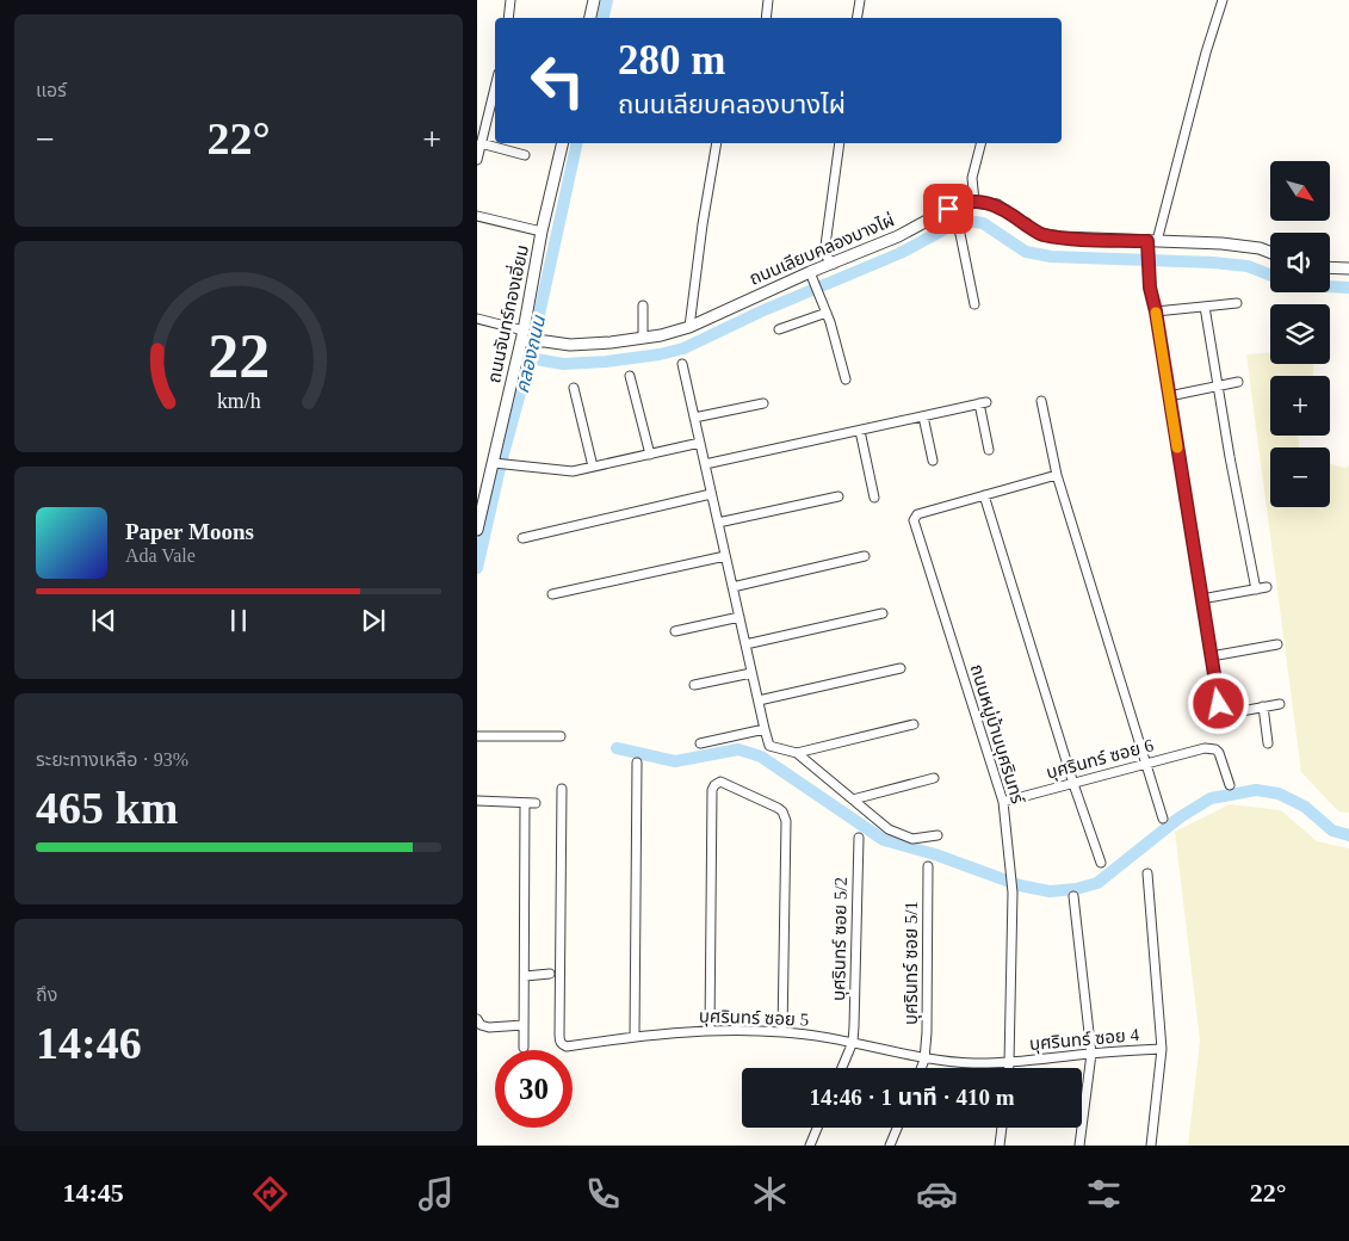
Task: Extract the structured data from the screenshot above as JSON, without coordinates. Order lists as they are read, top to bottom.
{
  "streets": {
    "street": [
      "ถนนเลียบคลองบางไผ่",
      "ถนนจันทร์ทองเอี่ยม",
      "ถนนหมู่บ้านบุศรินทร์",
      "บุศรินทร์ ซอย 6",
      "บุศรินทร์ ซอย 5/2",
      "บุศรินทร์ ซอย 5/1",
      "บุศรินทร์ ซอย 5",
      "บุศรินทร์ ซอย 4"
    ]
  },
  "crossings": [
    ["ถนนเลียบคลองบางไผ่", "ถนนจันทร์ทองเอี่ยม"],
    ["ถนนหมู่บ้านบุศรินทร์", "บุศรินทร์ ซอย 6"],
    ["ถนนหมู่บ้านบุศรินทร์", "บุศรินทร์ ซอย 5"],
    ["ถนนหมู่บ้านบุศรินทร์", "บุศรินทร์ ซอย 4"],
    ["บุศรินทร์ ซอย 5/2", "บุศรินทร์ ซอย 5"],
    ["บุศรินทร์ ซอย 5/1", "บุศรินทร์ ซอย 5"],
    ["บุศรินทร์ ซอย 5", "บุศรินทร์ ซอย 4"]
  ],
  "water": ["คลองถนน"],
  "north": "bottom right",
  "page": {
    "tile": [
      "แอร์",
      ["ระยะทางเหลือ · 93%", "465 km"],
      ["ถึง", "14:46"]
    ],
    "turn": ["280 m", "ถนนเลียบคลองบางไผ่"],
    "heat": ["−", "22°", "+"],
    "map_buttons": ["+", "−"],
    "song": ["Paper Moons", "Ada Vale"],
    "limit": "30",
    "trip": "14:46 · 1 นาที · 410 m",
    "tabs": ["14:45", "22°"],
    "gauge": ["22", "km/h"]
  }
}
